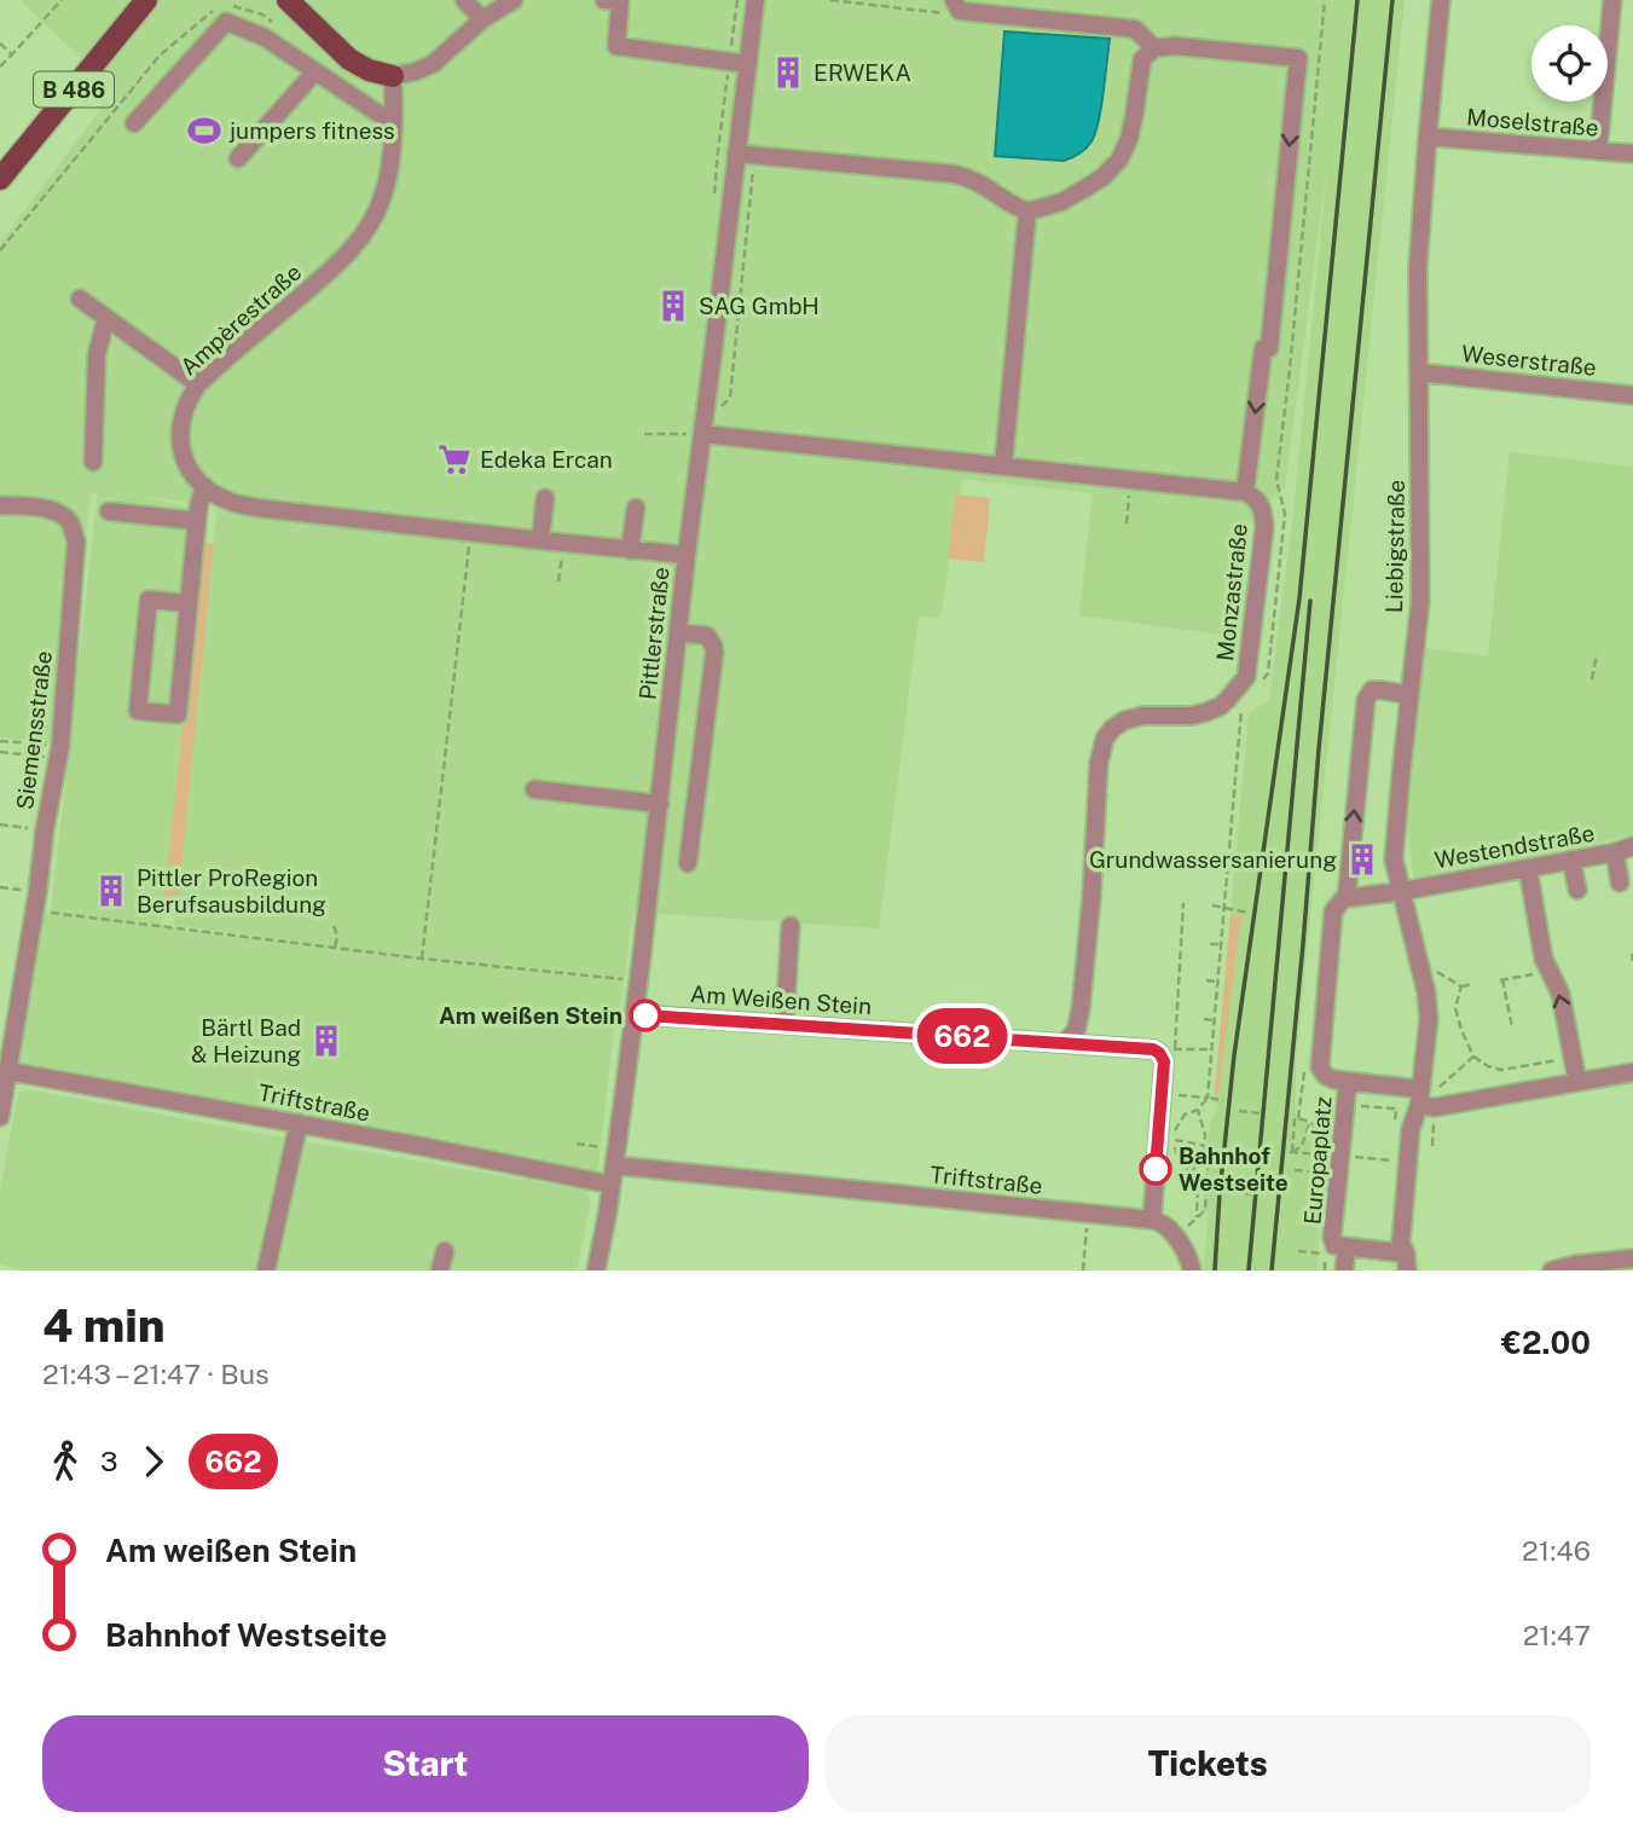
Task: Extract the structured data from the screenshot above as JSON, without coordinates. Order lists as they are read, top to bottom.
{
  "streets": {
    "main road": ["B 486"],
    "street": [
      "Moselstraße",
      "Ampèrestraße",
      "Weserstraße",
      "Liebigstraße",
      "Monzastraße",
      "Pittlerstraße",
      "Siemensstraße",
      "Westendstraße",
      "Am Weißen Stein",
      "Triftstraße",
      "Europaplatz"
    ]
  },
  "crossings": [
    ["Moselstraße", "Liebigstraße"],
    ["Ampèrestraße", "Pittlerstraße"],
    ["Weserstraße", "Liebigstraße"],
    ["Liebigstraße", "Westendstraße"],
    ["Liebigstraße", "Europaplatz"],
    ["Monzastraße", "Pittlerstraße"],
    ["Monzastraße", "Am Weißen Stein"],
    ["Pittlerstraße", "Am Weißen Stein"],
    ["Pittlerstraße", "Triftstraße"],
    ["Siemensstraße", "Triftstraße"],
    ["Am Weißen Stein", "Triftstraße"]
  ],
  "places": {
    "building": [
      "ERWEKA",
      "SAG GmbH",
      "Grundwassersanierung",
      "Pittler ProRegion Berufsausbildung",
      "Bärtl Bad & Heizung"
    ],
    "sports": ["jumpers fitness"],
    "supermarket": ["Edeka Ercan"],
    "other": ["Am weißen Stein", "Bahnhof Westseite"]
  },
  "lines": ["bus line 662"],
  "page": {
    "on_map": "662",
    "heading": ["4 min", "21:43 – 21:47 · Bus", "€2.00"],
    "legs": ["3", "662"],
    "list": [
      {
        "name": "Am weißen Stein",
        "value": "21:46"
      },
      {
        "name": "Bahnhof Westseite",
        "value": "21:47"
      }
    ],
    "buttons": ["Start", "Tickets"]
  }
}
